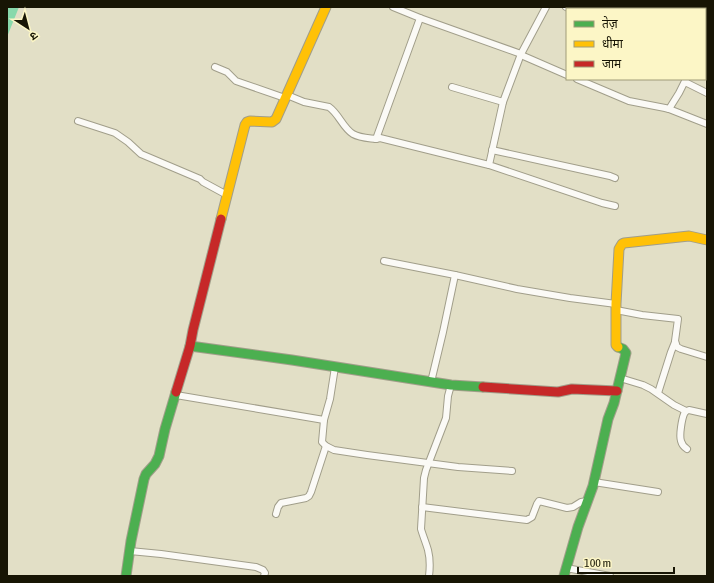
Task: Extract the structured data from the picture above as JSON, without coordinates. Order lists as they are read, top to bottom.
{
  "legend": ["तेज़", "धीमा", "जाम"],
  "scale_bar": "100 m",
  "north": "bottom right"
}
